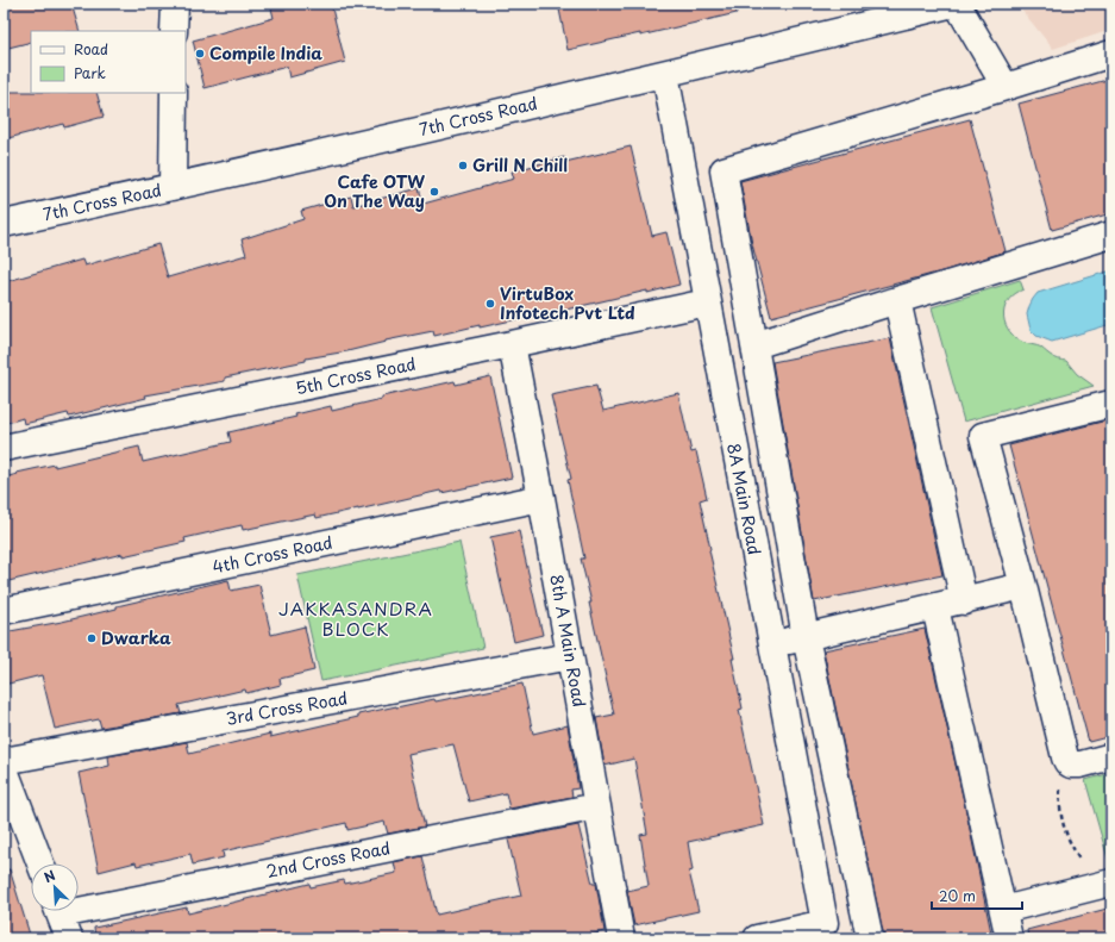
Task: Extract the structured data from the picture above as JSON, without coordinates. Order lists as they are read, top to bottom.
{
  "streets": {
    "street": [
      "7th Cross Road",
      "5th Cross Road",
      "8A Main Road",
      "4th Cross Road",
      "8th A Main Road",
      "3rd Cross Road",
      "2nd Cross Road"
    ]
  },
  "crossings": [
    ["7th Cross Road", "8A Main Road"],
    ["5th Cross Road", "8A Main Road"],
    ["5th Cross Road", "8th A Main Road"],
    ["4th Cross Road", "8th A Main Road"],
    ["8th A Main Road", "3rd Cross Road"],
    ["8th A Main Road", "2nd Cross Road"]
  ],
  "districts": ["JAKKASANDRA BLOCK"],
  "places": [
    "Compile India",
    "Grill N Chill",
    "Cafe OTW On The Way",
    "VirtuBox Infotech Pvt Ltd",
    "Dwarka"
  ],
  "legend": ["Road", "Park"],
  "scale_bar": "20 m",
  "north": "top left"
}
